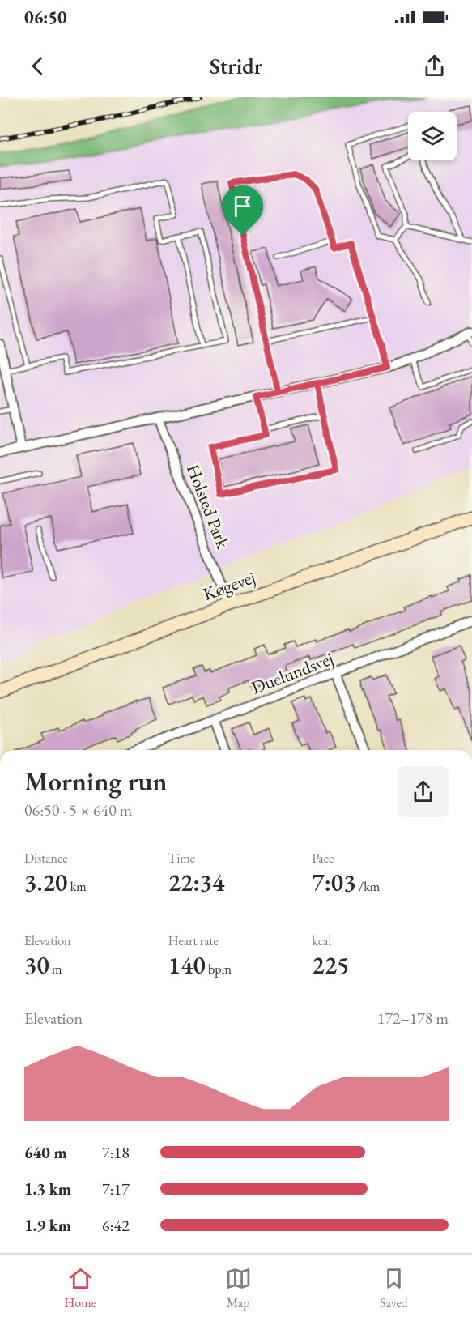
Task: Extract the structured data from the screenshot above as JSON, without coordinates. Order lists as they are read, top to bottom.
{
  "streets": {
    "street": ["Holsted Park", "Køgevej", "Duelundsvej"]
  },
  "crossings": [
    ["Holsted Park", "Køgevej"]
  ],
  "page": {
    "status": "06:50",
    "header": "Stridr",
    "heading": ["Morning run", "06:50 · 5 × 640 m"],
    "stats": [
      ["Distance", "3.20 km"],
      ["Time", "22:34"],
      ["Pace", "7:03 /km"],
      ["Elevation", "30 m"],
      ["Heart rate", "140 bpm"],
      ["kcal", "225"]
    ],
    "chart": ["Elevation", "172–178 m"],
    "list": [
      {
        "name": "640 m",
        "note": "7:18"
      },
      {
        "name": "1.3 km",
        "note": "7:17"
      },
      {
        "name": "1.9 km",
        "note": "6:42"
      }
    ],
    "tabs": ["Home", "Map", "Saved"]
  }
}
